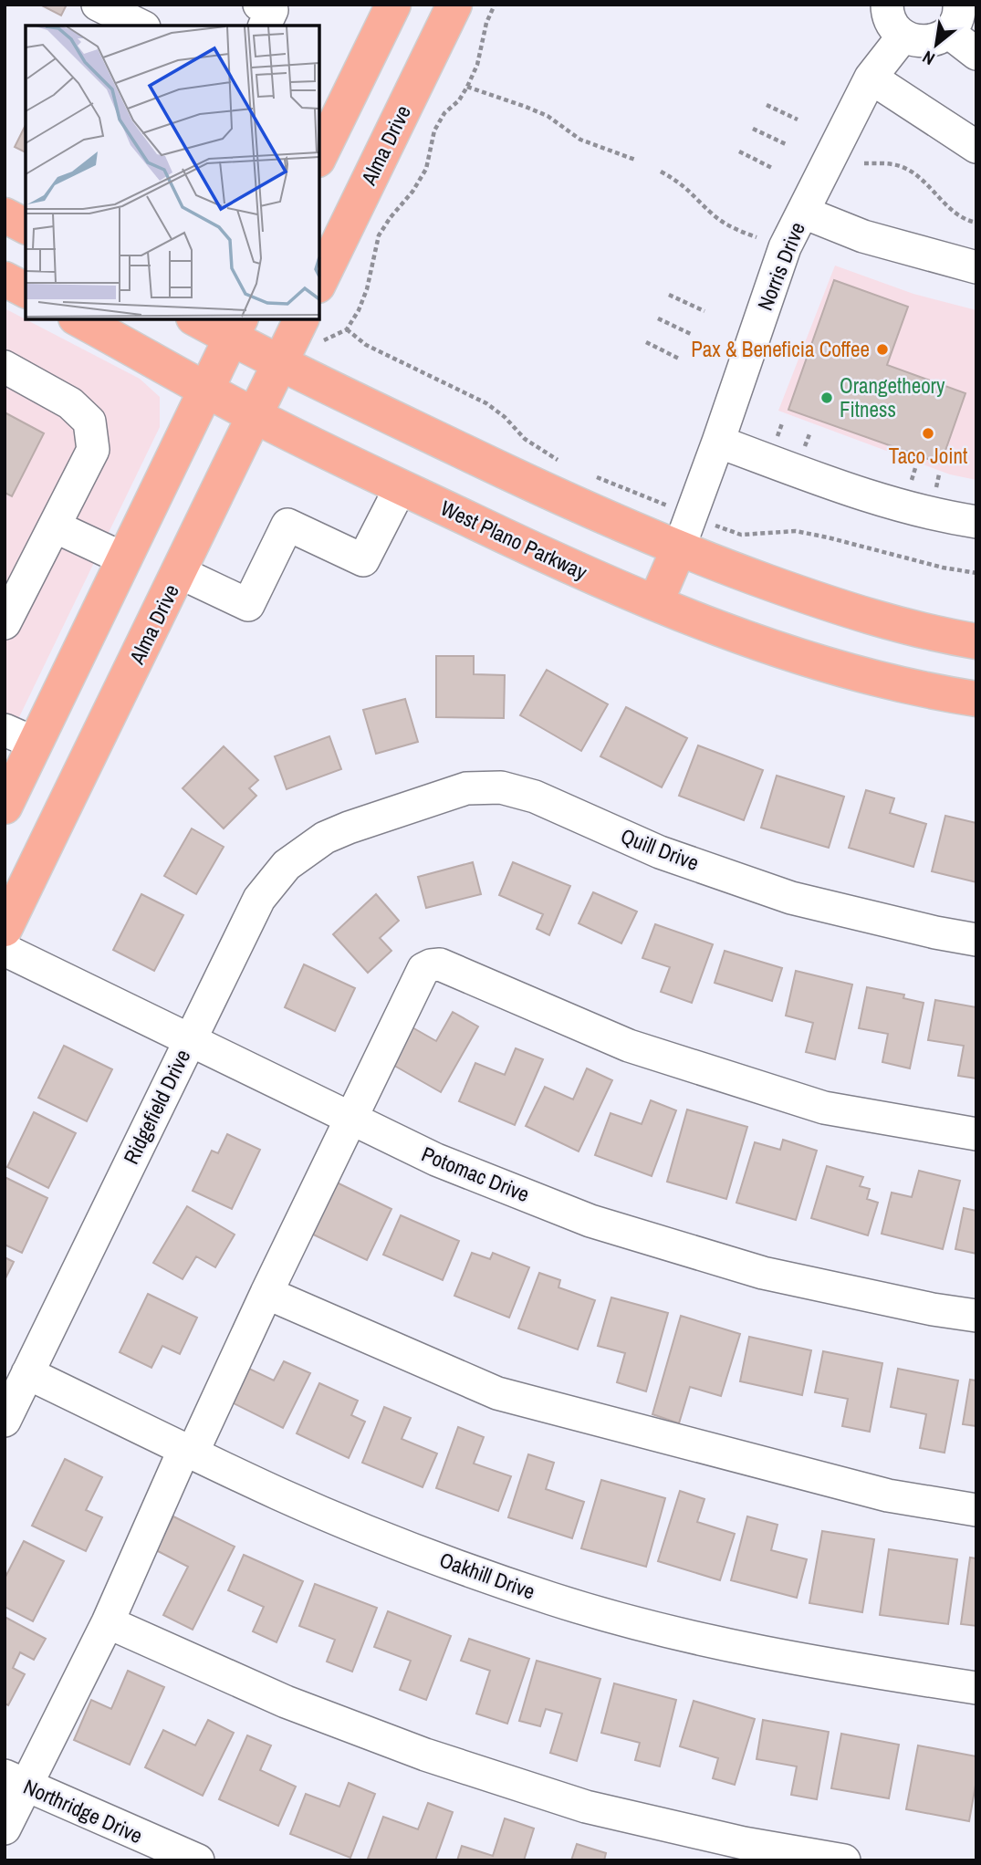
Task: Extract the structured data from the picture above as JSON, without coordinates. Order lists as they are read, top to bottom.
{
  "streets": {
    "main road": ["Alma Drive", "West Plano Parkway"],
    "street": [
      "Norris Drive",
      "Quill Drive",
      "Ridgefield Drive",
      "Potomac Drive",
      "Oakhill Drive",
      "Northridge Drive"
    ]
  },
  "crossings": [
    ["Alma Drive", "West Plano Parkway"],
    ["Quill Drive", "Ridgefield Drive"],
    ["Ridgefield Drive", "Potomac Drive"],
    ["Ridgefield Drive", "Oakhill Drive"]
  ],
  "places": ["Pax & Beneficia Coffee", "Orangetheory Fitness", "Taco Joint"],
  "north": "bottom left"
}
